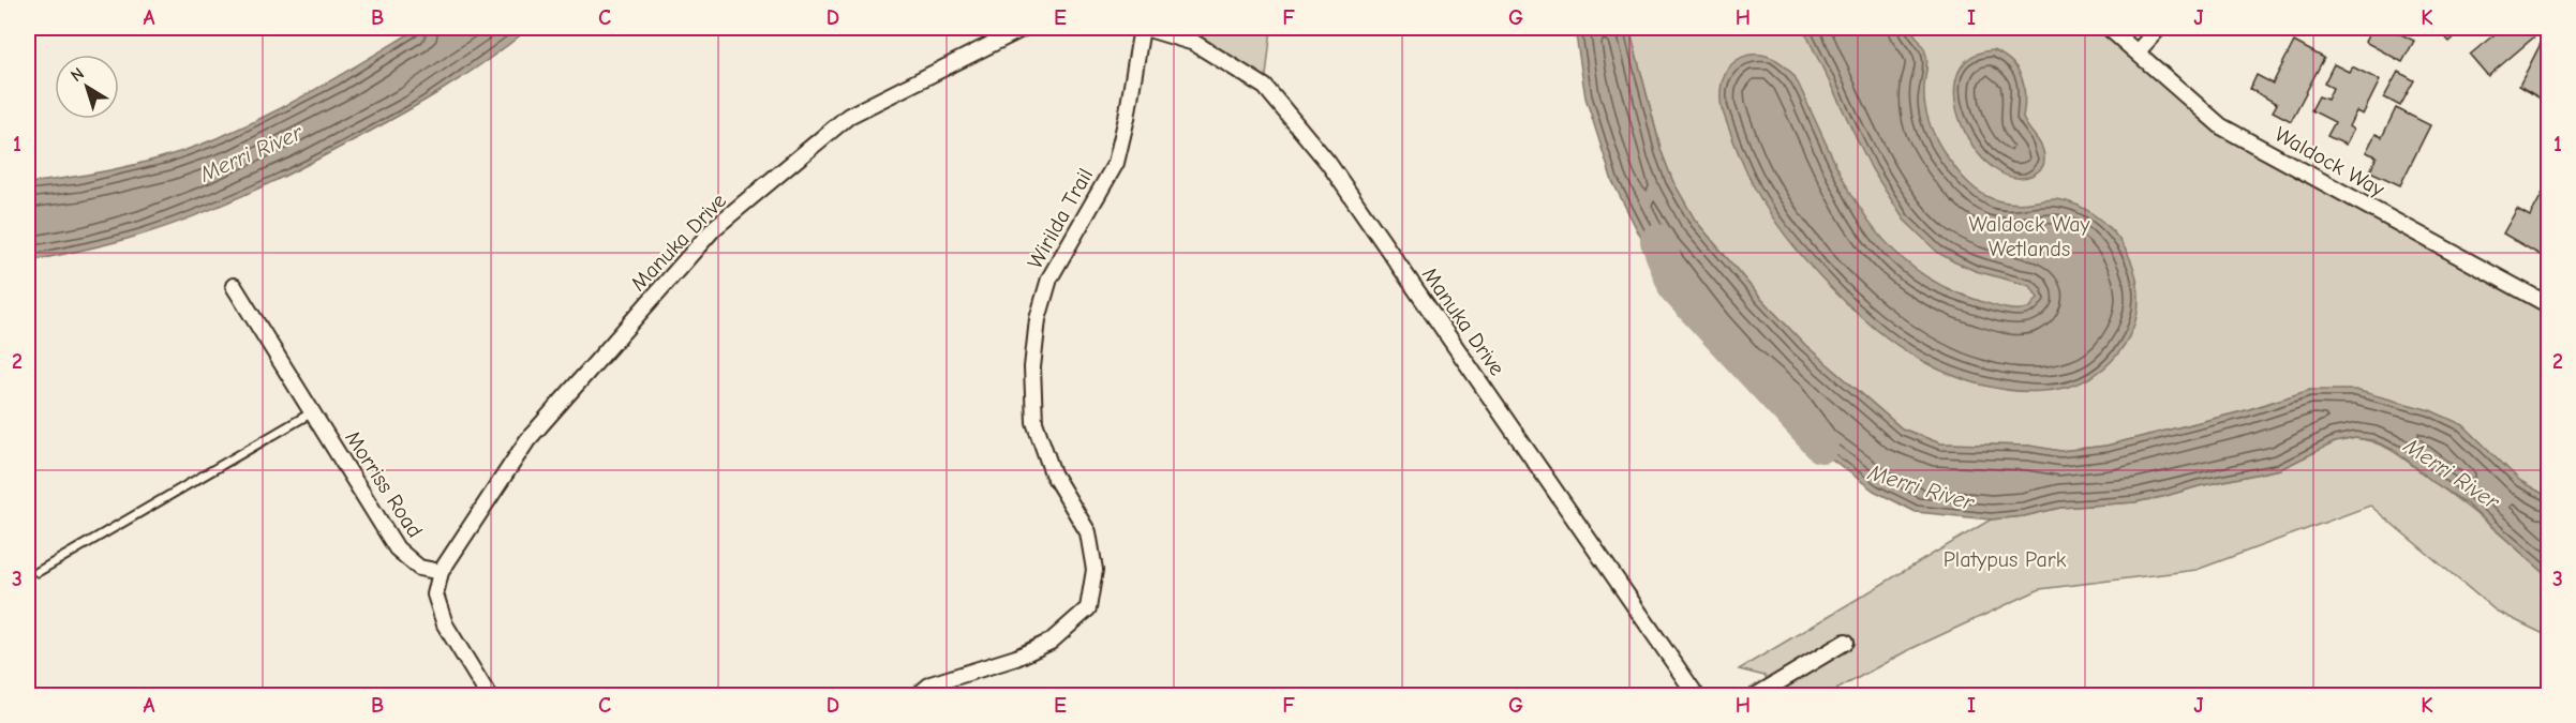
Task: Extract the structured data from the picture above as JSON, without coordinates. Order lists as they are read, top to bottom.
{
  "streets": {
    "street": [
      "Waldock Way",
      "Wirilda Trail",
      "Manuka Drive",
      "Morriss Road"
    ]
  },
  "crossings": [
    ["Wirilda Trail", "Manuka Drive"],
    ["Manuka Drive", "Morriss Road"]
  ],
  "water": ["Merri River"],
  "parks": ["Waldock Way Wetlands", "Platypus Park"],
  "north": "top left",
  "grid": {
    "columns": [
      "A",
      "B",
      "C",
      "D",
      "E",
      "F",
      "G",
      "H",
      "I",
      "J",
      "K"
    ],
    "rows": ["1", "2", "3"]
  }
}
